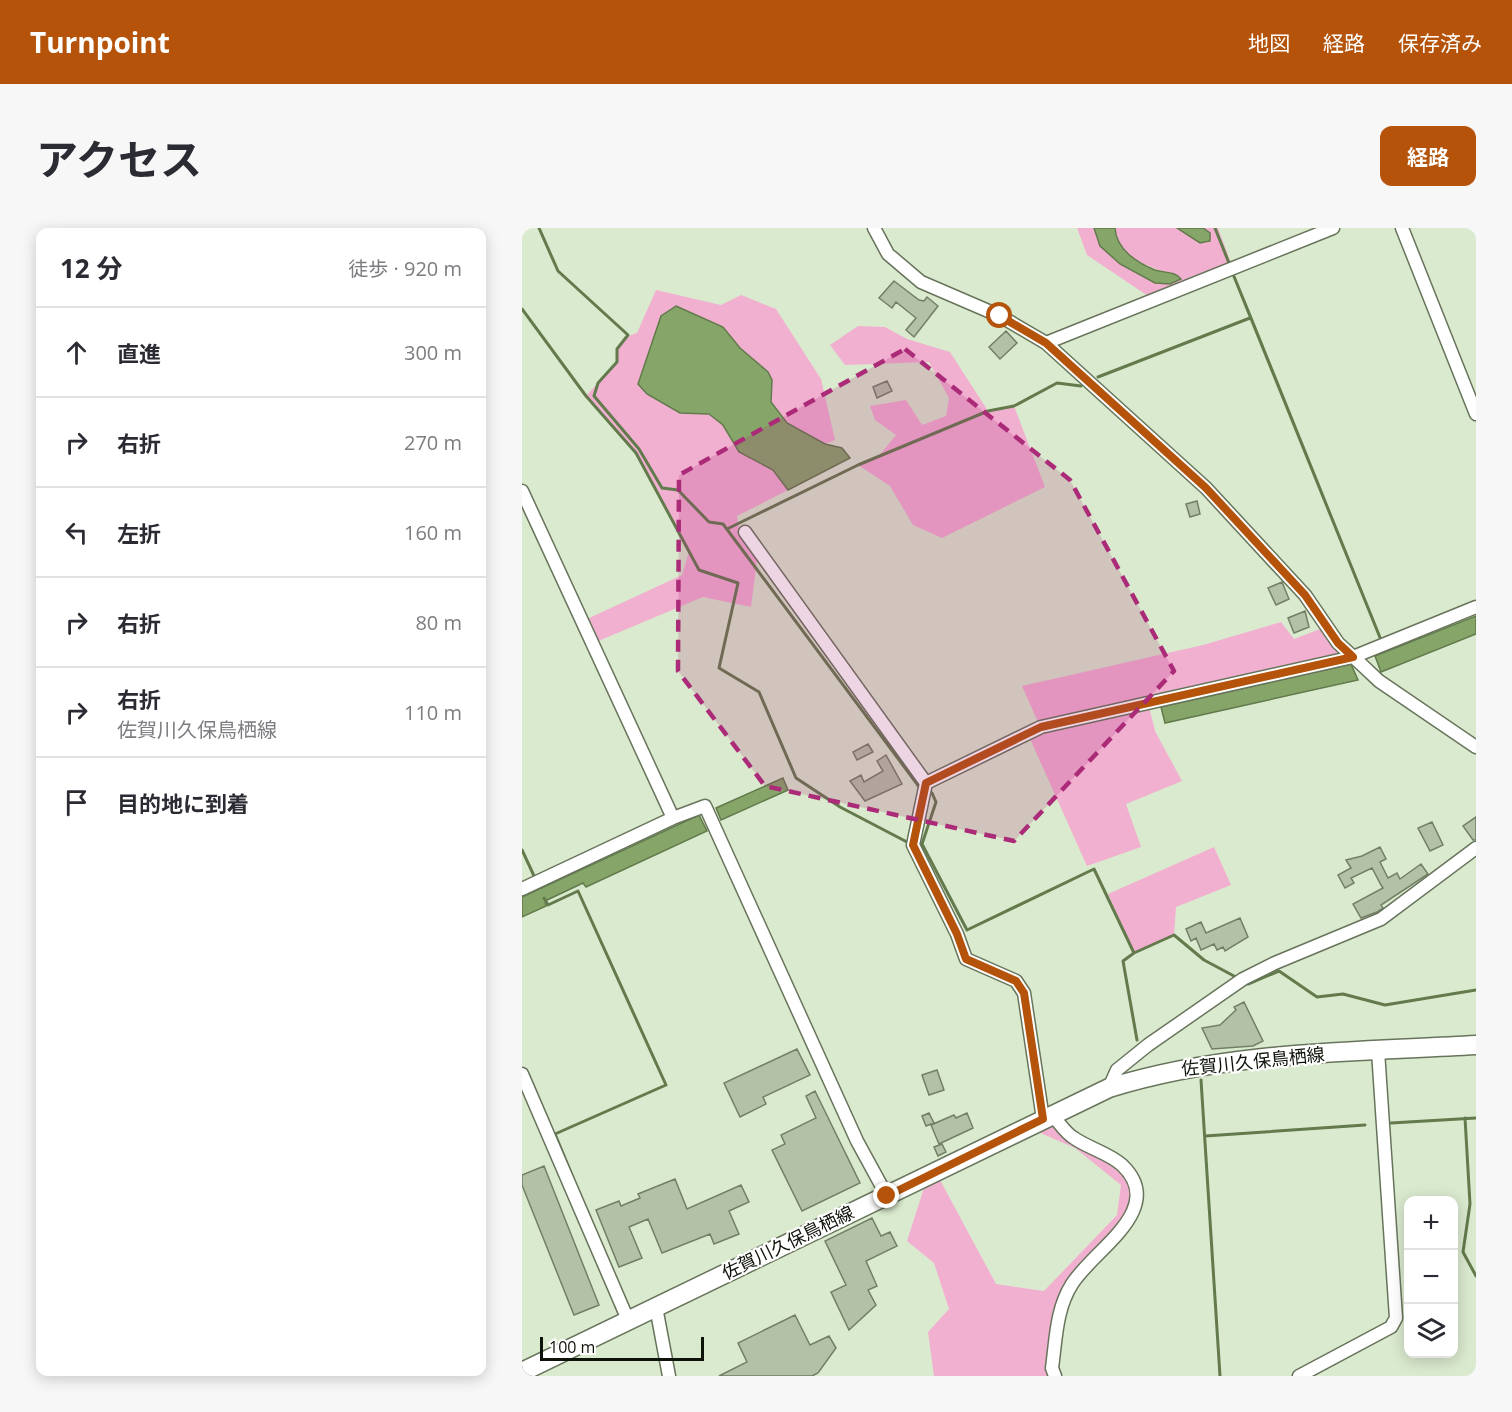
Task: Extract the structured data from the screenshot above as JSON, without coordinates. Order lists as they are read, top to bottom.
{
  "streets": {
    "main road": ["佐賀川久保鳥栖線"]
  },
  "scale_bar": "100 m",
  "page": {
    "header": "Turnpoint",
    "nav": ["地図", "経路", "保存済み"],
    "title": "アクセス",
    "buttons": "経路",
    "heading": ["12 分", "徒歩 · 920 m"],
    "list": [
      ["直進", "300 m"],
      ["右折", "270 m"],
      ["左折", "160 m"],
      ["右折", "80 m"],
      ["右折", "佐賀川久保鳥栖線", "110 m"],
      "目的地に到着"
    ],
    "map_buttons": ["+", "−"],
    "scale": "100 m"
  }
}
